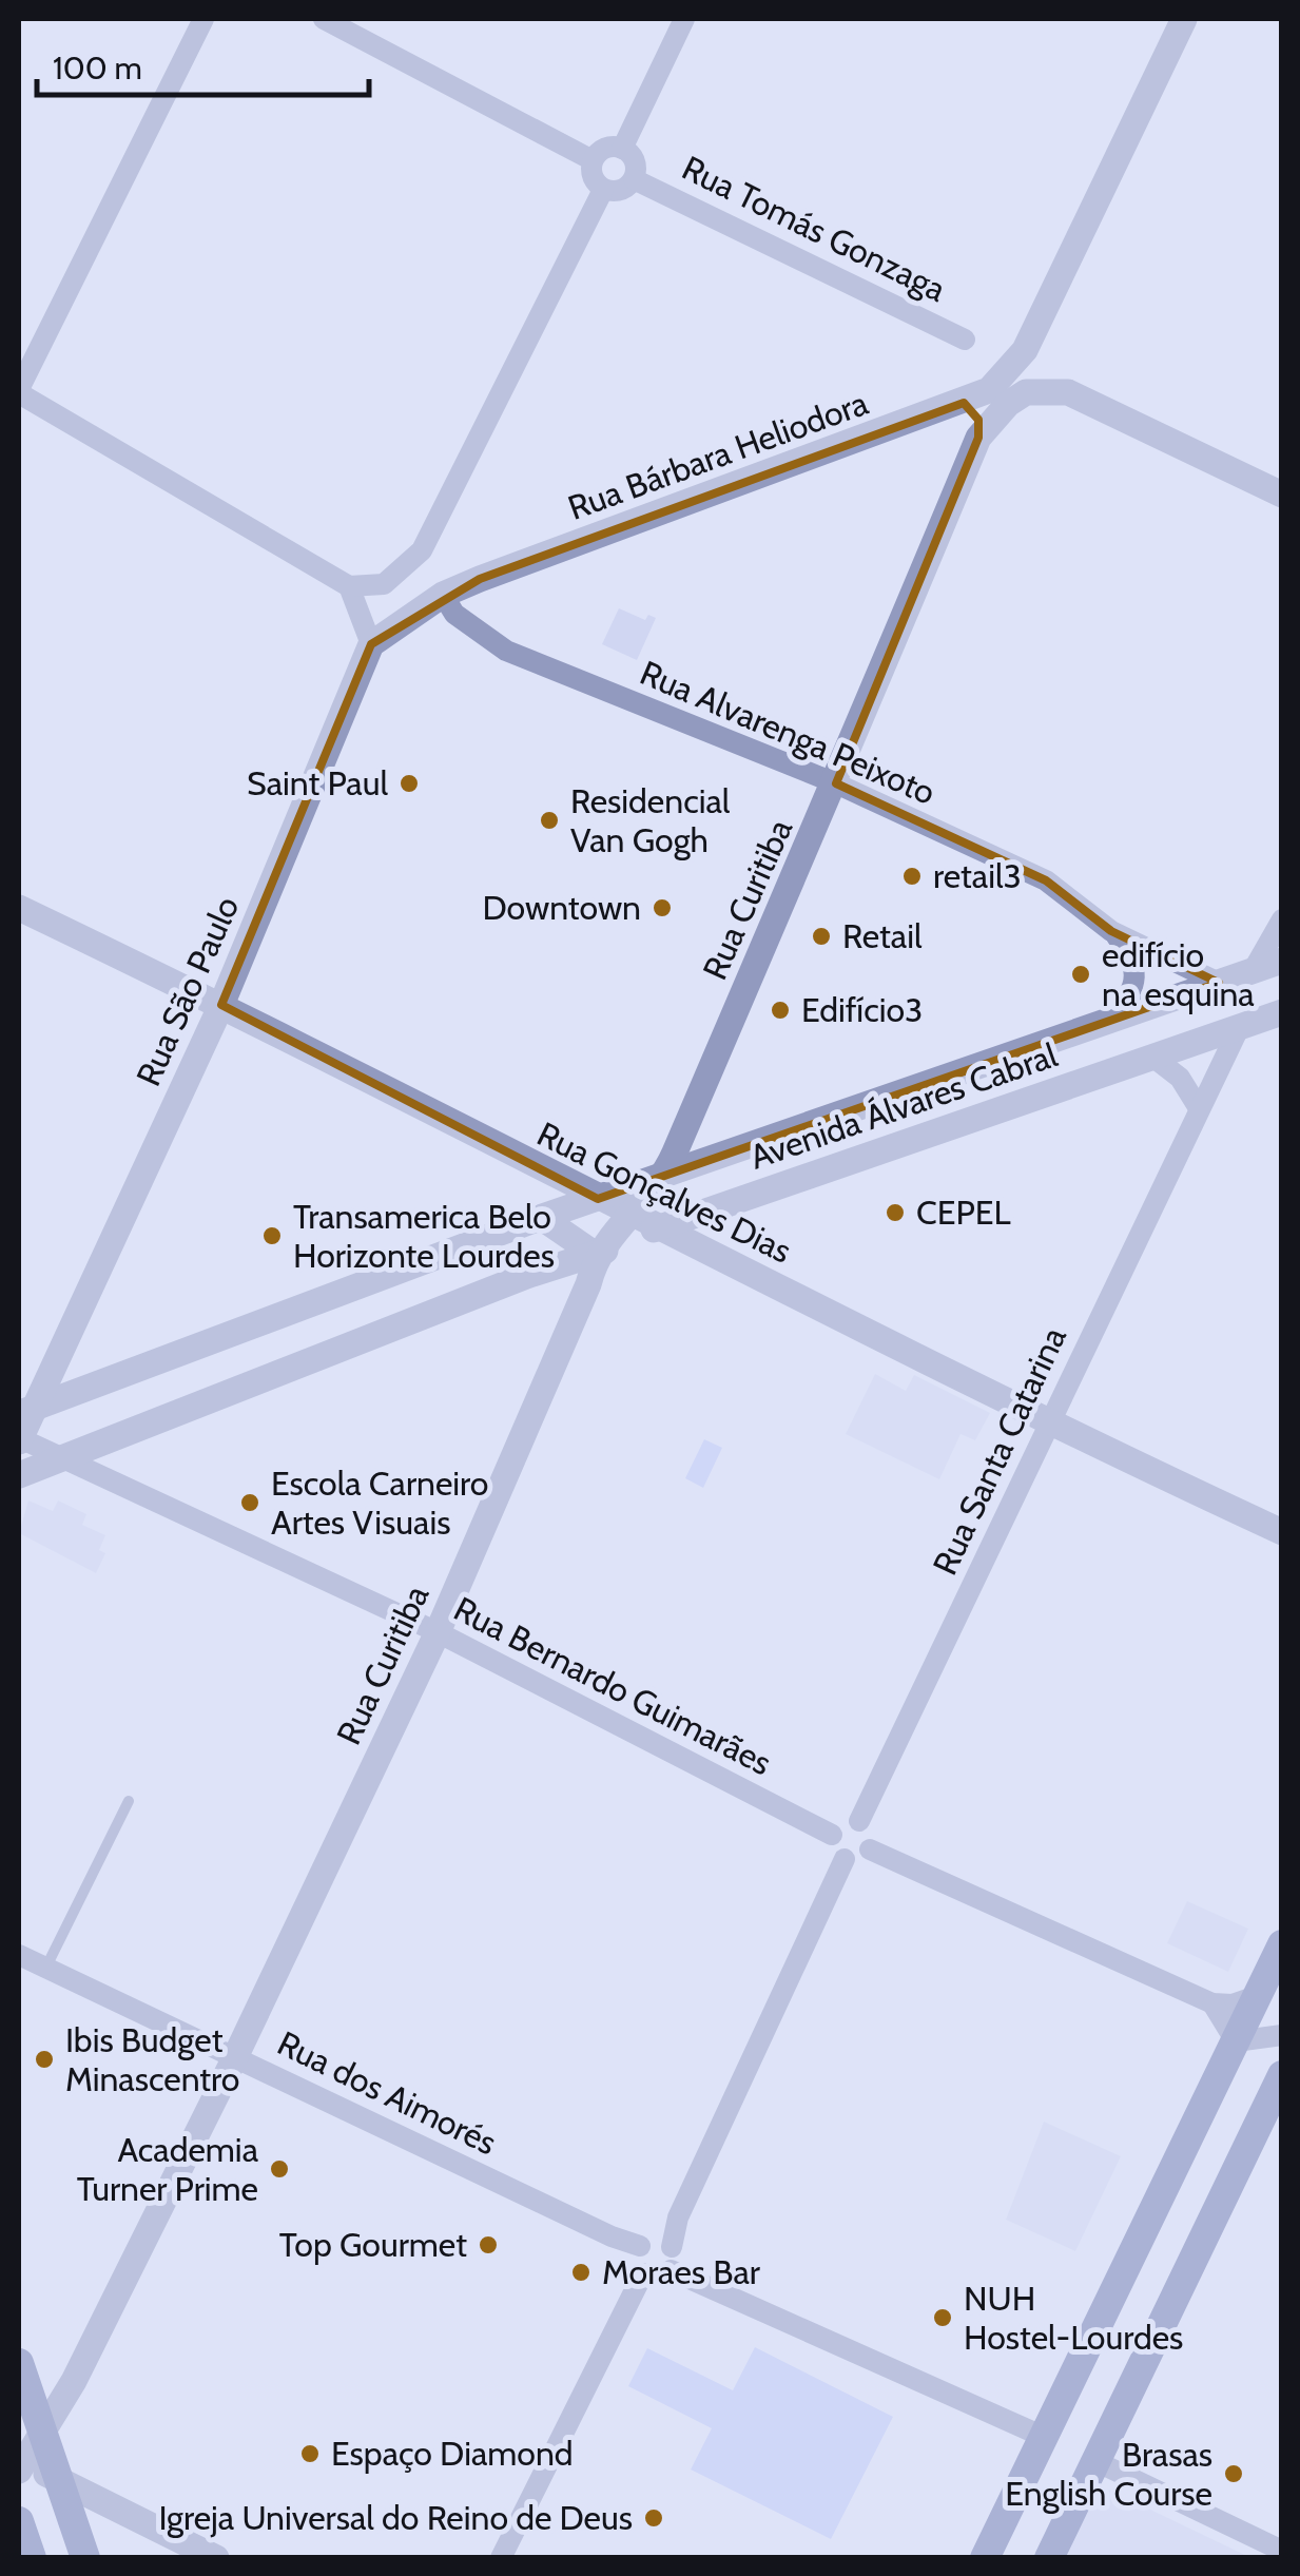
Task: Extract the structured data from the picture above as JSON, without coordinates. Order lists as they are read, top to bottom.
{
  "streets": {
    "street": [
      "Rua Tomás Gonzaga",
      "Rua Bárbara Heliodora",
      "Rua Alvarenga Peixoto",
      "Rua Curitiba",
      "Rua São Paulo",
      "Avenida Álvares Cabral",
      "Rua Gonçalves Dias",
      "Rua Santa Catarina",
      "Rua Bernardo Guimarães",
      "Rua dos Aimorés"
    ]
  },
  "crossings": [
    ["Rua Bárbara Heliodora", "Rua Alvarenga Peixoto"],
    ["Rua Alvarenga Peixoto", "Rua Curitiba"],
    ["Rua Alvarenga Peixoto", "Avenida Álvares Cabral"],
    ["Rua Curitiba", "Avenida Álvares Cabral"],
    ["Rua Curitiba", "Rua Gonçalves Dias"],
    ["Rua Curitiba", "Rua Bernardo Guimarães"],
    ["Rua Curitiba", "Rua dos Aimorés"],
    ["Rua São Paulo", "Avenida Álvares Cabral"],
    ["Rua São Paulo", "Rua Gonçalves Dias"],
    ["Rua São Paulo", "Rua Bernardo Guimarães"],
    ["Avenida Álvares Cabral", "Rua Gonçalves Dias"],
    ["Avenida Álvares Cabral", "Rua Santa Catarina"],
    ["Avenida Álvares Cabral", "Rua Bernardo Guimarães"],
    ["Rua Gonçalves Dias", "Rua Santa Catarina"],
    ["Rua Santa Catarina", "Rua Bernardo Guimarães"]
  ],
  "places": [
    "Saint Paul",
    "Residencial Van Gogh",
    "retail3",
    "Downtown",
    "Retail",
    "edifício na esquina",
    "Edifício3",
    "CEPEL",
    "Transamerica Belo Horizonte Lourdes",
    "Escola Carneiro Artes Visuais",
    "Ibis Budget Minascentro",
    "Academia Turner Prime",
    "Top Gourmet",
    "Moraes Bar",
    "NUH Hostel-Lourdes",
    "Espaço Diamond",
    "Brasas English Course",
    "Igreja Universal do Reino de Deus"
  ],
  "scale_bar": "100 m"
}
